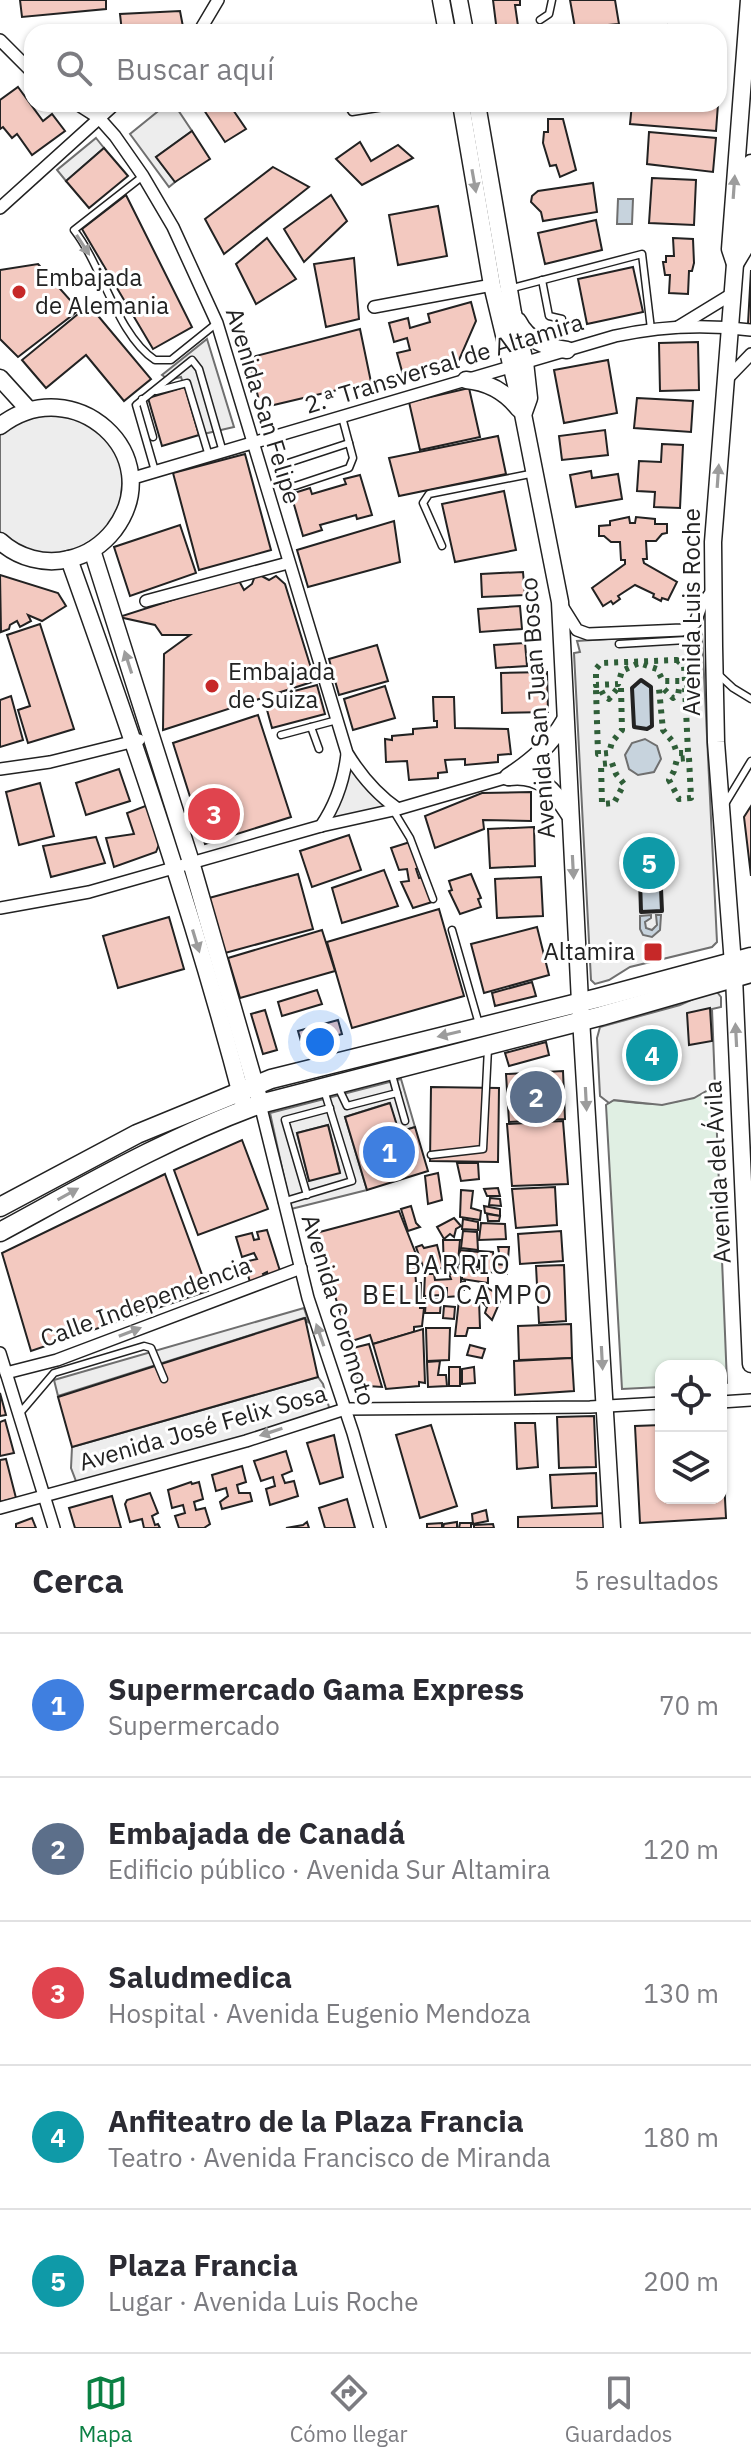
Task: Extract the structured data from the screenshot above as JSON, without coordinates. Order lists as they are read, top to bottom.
{
  "streets": {
    "main road": ["Avenida Luis Roche", "Avenida San Juan Bosco", "Avenida del Ávila"],
    "street": [
      "2.ª Transversal de Altamira",
      "Avenida San Felipe",
      "Calle Independencia",
      "Avenida Coromoto",
      "Avenida José Felix Sosa"
    ]
  },
  "crossings": [
    ["2.ª Transversal de Altamira", "Avenida San Felipe"],
    ["2.ª Transversal de Altamira", "Avenida Luis Roche"],
    ["2.ª Transversal de Altamira", "Avenida San Juan Bosco"],
    ["Avenida Luis Roche", "Avenida del Ávila"],
    ["Avenida San Juan Bosco", "Avenida José Felix Sosa"],
    ["Calle Independencia", "Avenida Coromoto"],
    ["Avenida Coromoto", "Avenida José Felix Sosa"]
  ],
  "one_way": [
    "Avenida Luis Roche",
    "Avenida San Juan Bosco",
    "Avenida del Ávila",
    "Calle Independencia",
    "Avenida José Felix Sosa"
  ],
  "districts": ["BARRIO BELLO CAMPO"],
  "places": {
    "other": ["Embajada de Alemania", "Embajada de Suiza"],
    "transit": ["Altamira"]
  },
  "page": {
    "search": "Buscar aquí",
    "pins": [
      "3",
      "5",
      "4",
      "2",
      "1"
    ],
    "heading": ["Cerca", "5 resultados"],
    "list": [
      {
        "mark": "1",
        "name": "Supermercado Gama Express",
        "note": "Supermercado",
        "value": "70 m"
      },
      {
        "mark": "2",
        "name": "Embajada de Canadá",
        "note": "Edificio público · Avenida Sur Altamira",
        "value": "120 m"
      },
      {
        "mark": "3",
        "name": "Saludmedica",
        "note": "Hospital · Avenida Eugenio Mendoza",
        "value": "130 m"
      },
      {
        "mark": "4",
        "name": "Anfiteatro de la Plaza Francia",
        "note": "Teatro · Avenida Francisco de Miranda",
        "value": "180 m"
      },
      {
        "mark": "5",
        "name": "Plaza Francia",
        "note": "Lugar · Avenida Luis Roche",
        "value": "200 m"
      }
    ],
    "nav": ["Mapa", "Cómo llegar", "Guardados"]
  }
}
